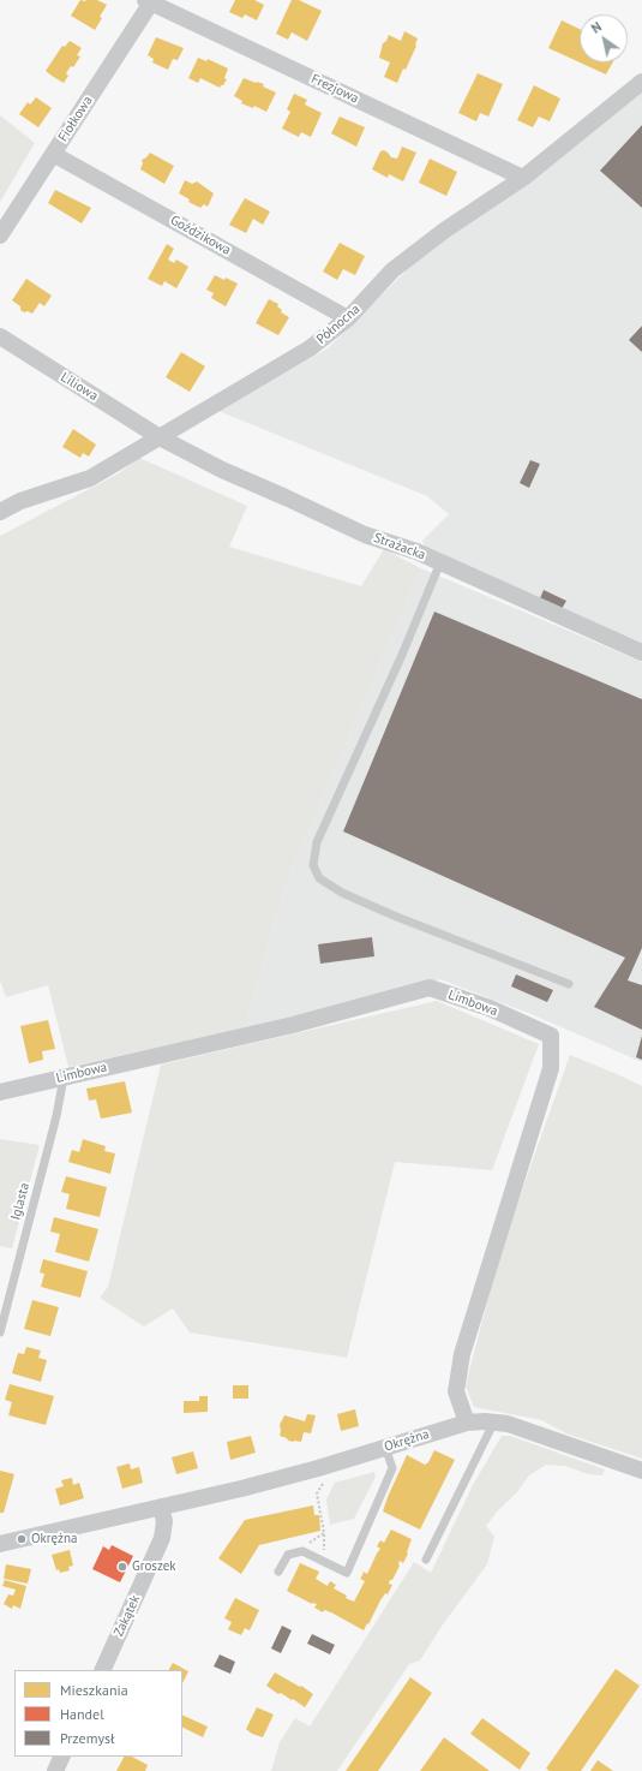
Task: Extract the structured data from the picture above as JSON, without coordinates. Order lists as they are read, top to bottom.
{
  "streets": {
    "street": [
      "Frezjowa",
      "Fiołkowa",
      "Goździkowa",
      "Północna",
      "Liliowa",
      "Strażacka",
      "Limbowa",
      "Okrężna",
      "Zakątek"
    ],
    "lane": ["Iglasta"]
  },
  "crossings": [
    ["Frezjowa", "Fiołkowa"],
    ["Frezjowa", "Północna"],
    ["Fiołkowa", "Goździkowa"],
    ["Goździkowa", "Północna"],
    ["Północna", "Liliowa"],
    ["Północna", "Strażacka"],
    ["Liliowa", "Strażacka"],
    ["Limbowa", "Iglasta"],
    ["Limbowa", "Okrężna"],
    ["Okrężna", "Zakątek"]
  ],
  "places": ["Okrężna", "Groszek"],
  "legend": ["Mieszkania", "Handel", "Przemysł"],
  "north": "top left"
}
